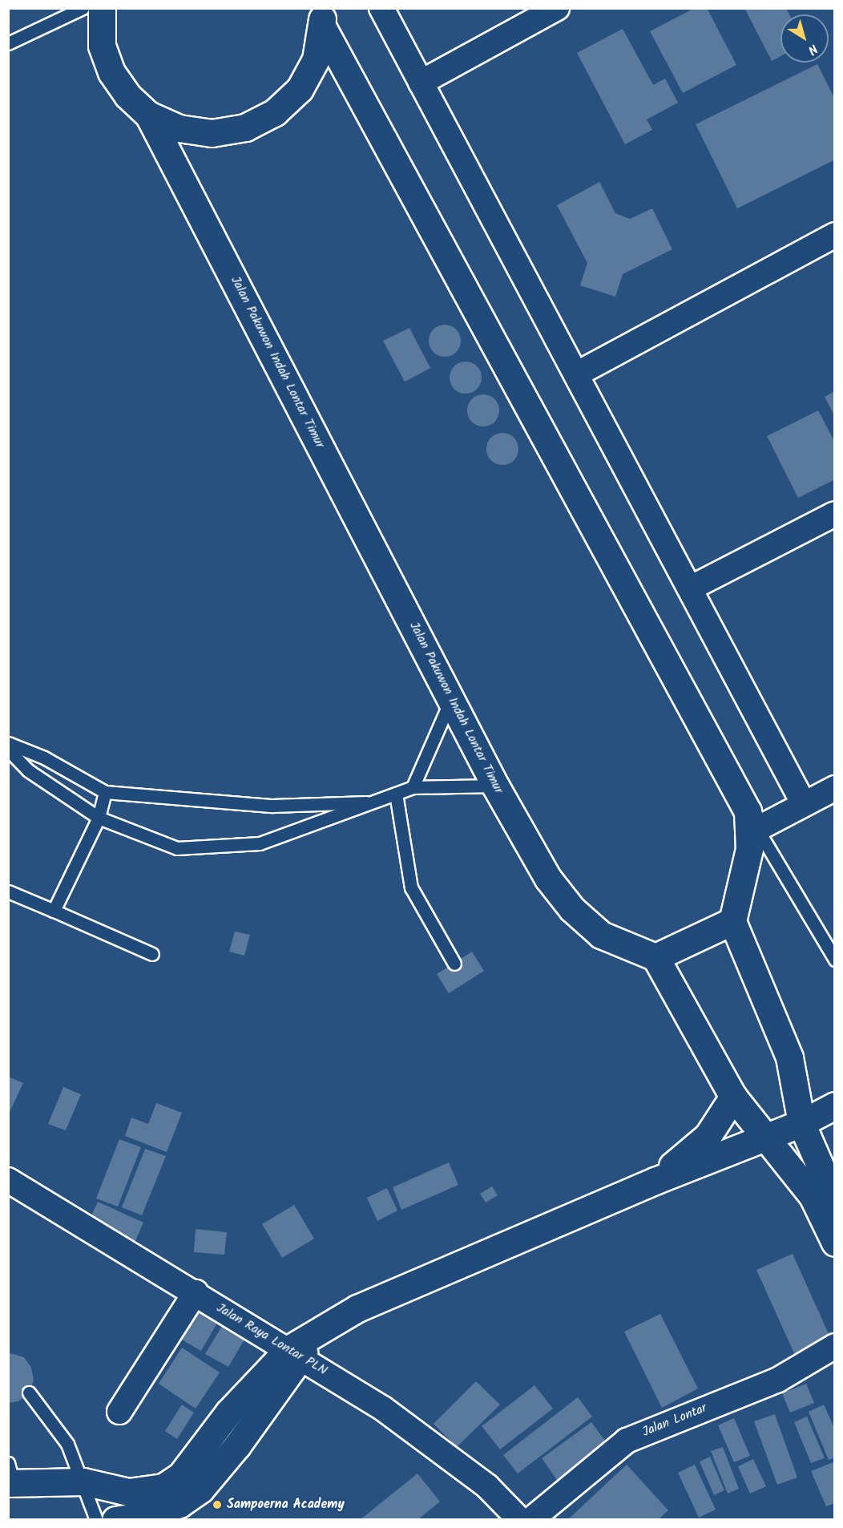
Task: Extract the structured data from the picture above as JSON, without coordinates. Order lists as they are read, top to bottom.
{
  "streets": {
    "street": ["Jalan Pakuwon Indah Lontar Timur", "Jalan Raya Lontar PLN", "Jalan Lontar"]
  },
  "places": ["Sampoerna Academy"],
  "north": "bottom right"
}
